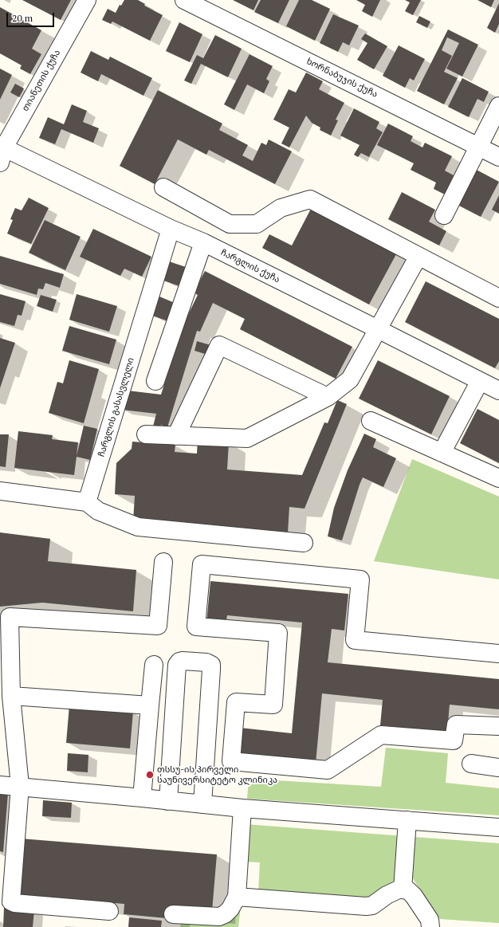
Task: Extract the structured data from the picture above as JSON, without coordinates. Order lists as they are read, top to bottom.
{
  "streets": {
    "street": [
      "ხორნაბუჯის ქუჩა",
      "თიანეთის ქუჩა",
      "ჩარგლის ქუჩა",
      "ჩარგლის გასასვლელი"
    ]
  },
  "crossings": [
    ["თიანეთის ქუჩა", "ჩარგლის ქუჩა"],
    ["ჩარგლის ქუჩა", "ჩარგლის გასასვლელი"]
  ],
  "places": ["თსსუ-ის პირველი საუნივერსიტეტო კლინიკა"],
  "scale_bar": "20 m"
}
